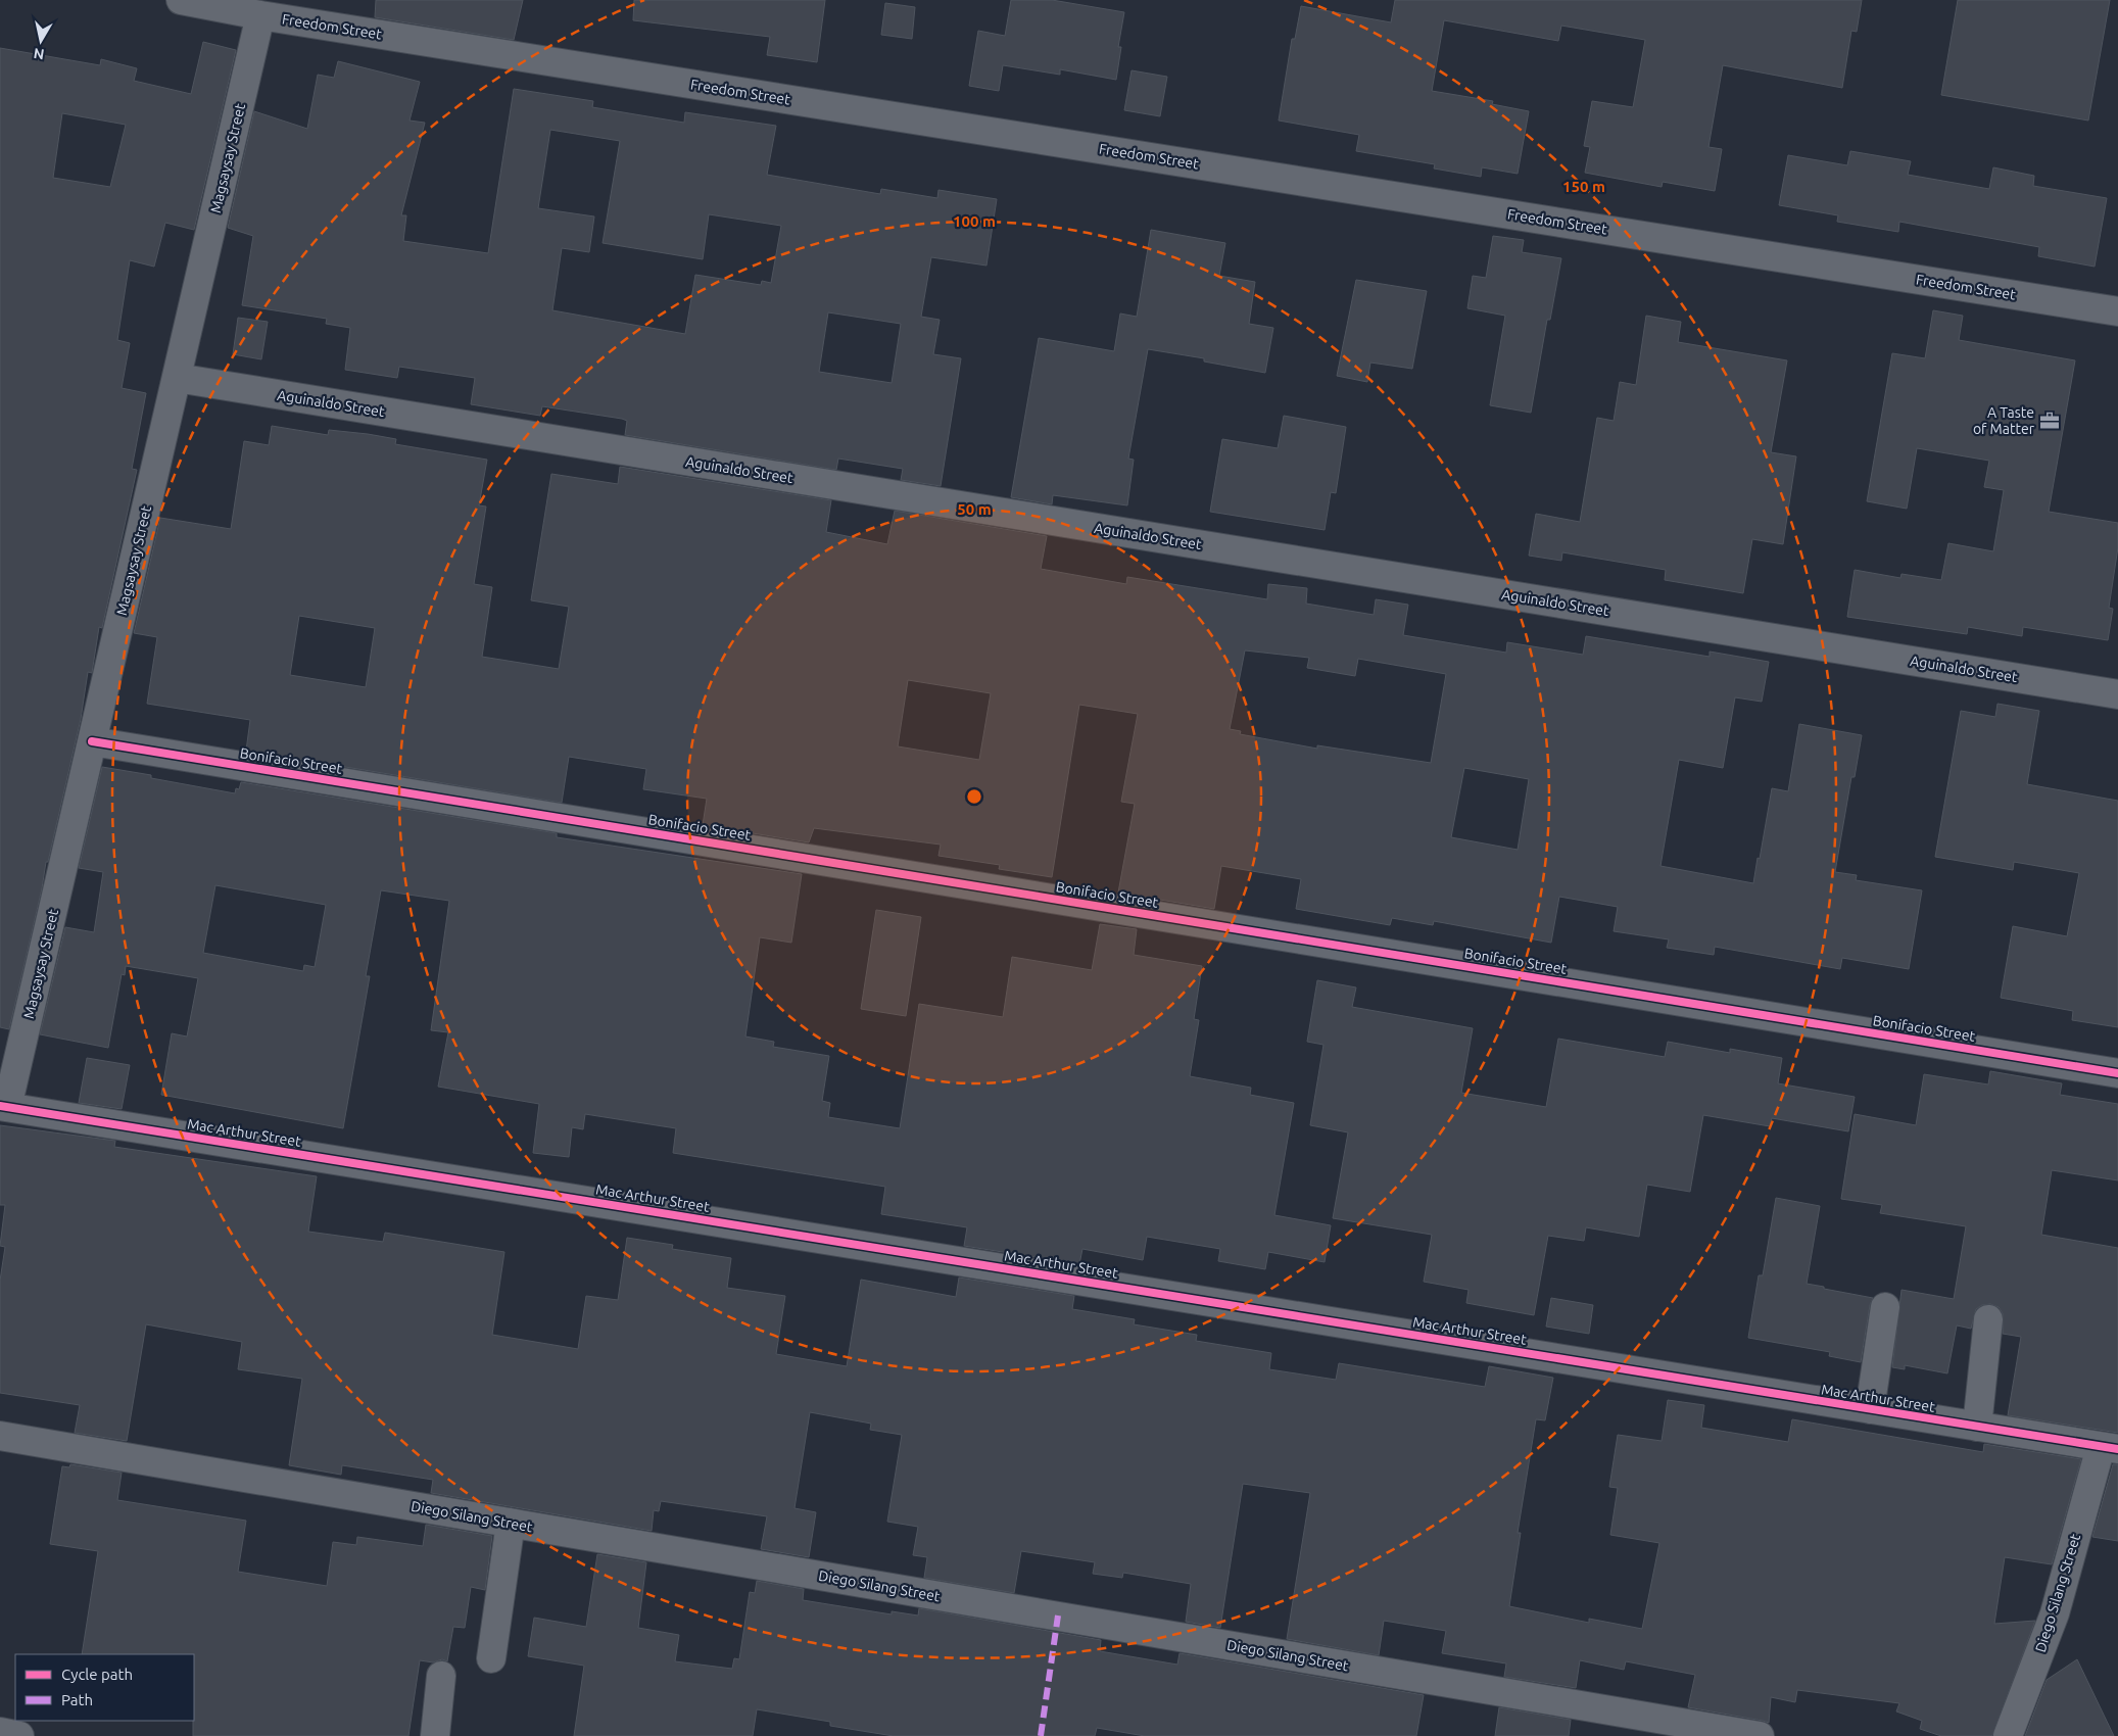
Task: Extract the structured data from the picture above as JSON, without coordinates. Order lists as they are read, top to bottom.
{
  "streets": {
    "street": [
      "Freedom Street",
      "Magsaysay Street",
      "Aguinaldo Street",
      "Bonifacio Street",
      "Mac Arthur Street",
      "Diego Silang Street"
    ]
  },
  "crossings": [
    ["Freedom Street", "Magsaysay Street"],
    ["Magsaysay Street", "Aguinaldo Street"],
    ["Magsaysay Street", "Bonifacio Street"],
    ["Magsaysay Street", "Mac Arthur Street"],
    ["Mac Arthur Street", "Diego Silang Street"]
  ],
  "places": {
    "office": ["A Taste of Matter"]
  },
  "legend": ["Cycle path", "Path"],
  "north": "bottom",
  "rings": ["150 m", "100 m", "50 m"]
}
